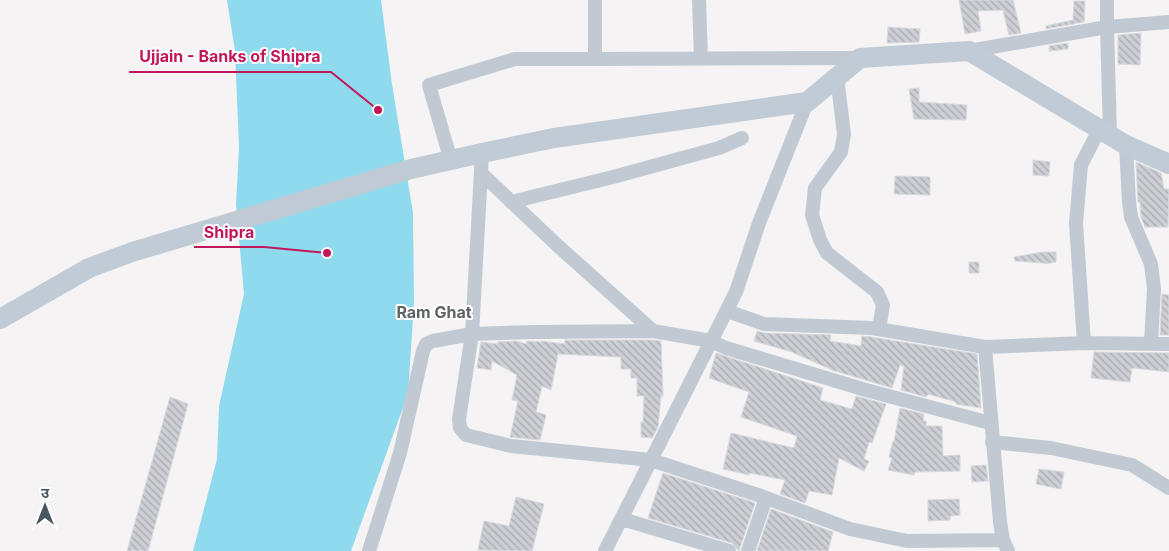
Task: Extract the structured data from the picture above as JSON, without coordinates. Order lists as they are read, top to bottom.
{
  "districts": ["Ram Ghat"],
  "places": ["Ujjain - Banks of Shipra", "Shipra"],
  "north": "top"
}
